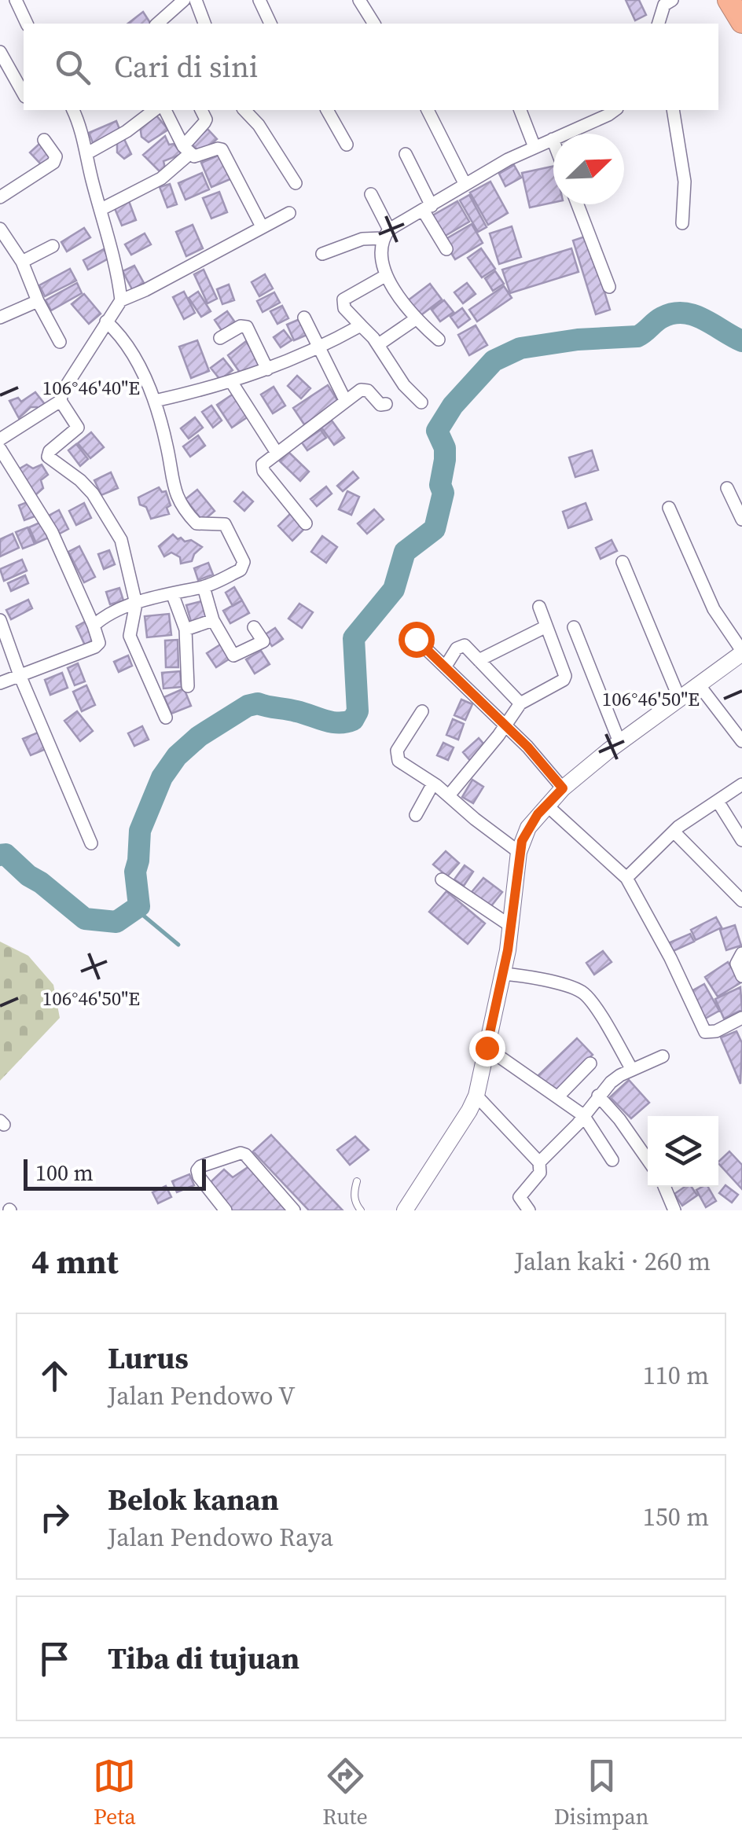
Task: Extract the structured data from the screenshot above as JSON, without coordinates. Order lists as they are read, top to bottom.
{
  "scale_bar": "100 m",
  "north": "top right",
  "page": {
    "search": "Cari di sini",
    "scale": "100 m",
    "heading": ["4 mnt", "Jalan kaki · 260 m"],
    "list": [
      ["Lurus", "Jalan Pendowo V", "110 m"],
      ["Belok kanan", "Jalan Pendowo Raya", "150 m"],
      "Tiba di tujuan"
    ],
    "nav": ["Peta", "Rute", "Disimpan"]
  },
  "coordinates": ["106°46'40\"E", "106°46'50\"E"]
}
